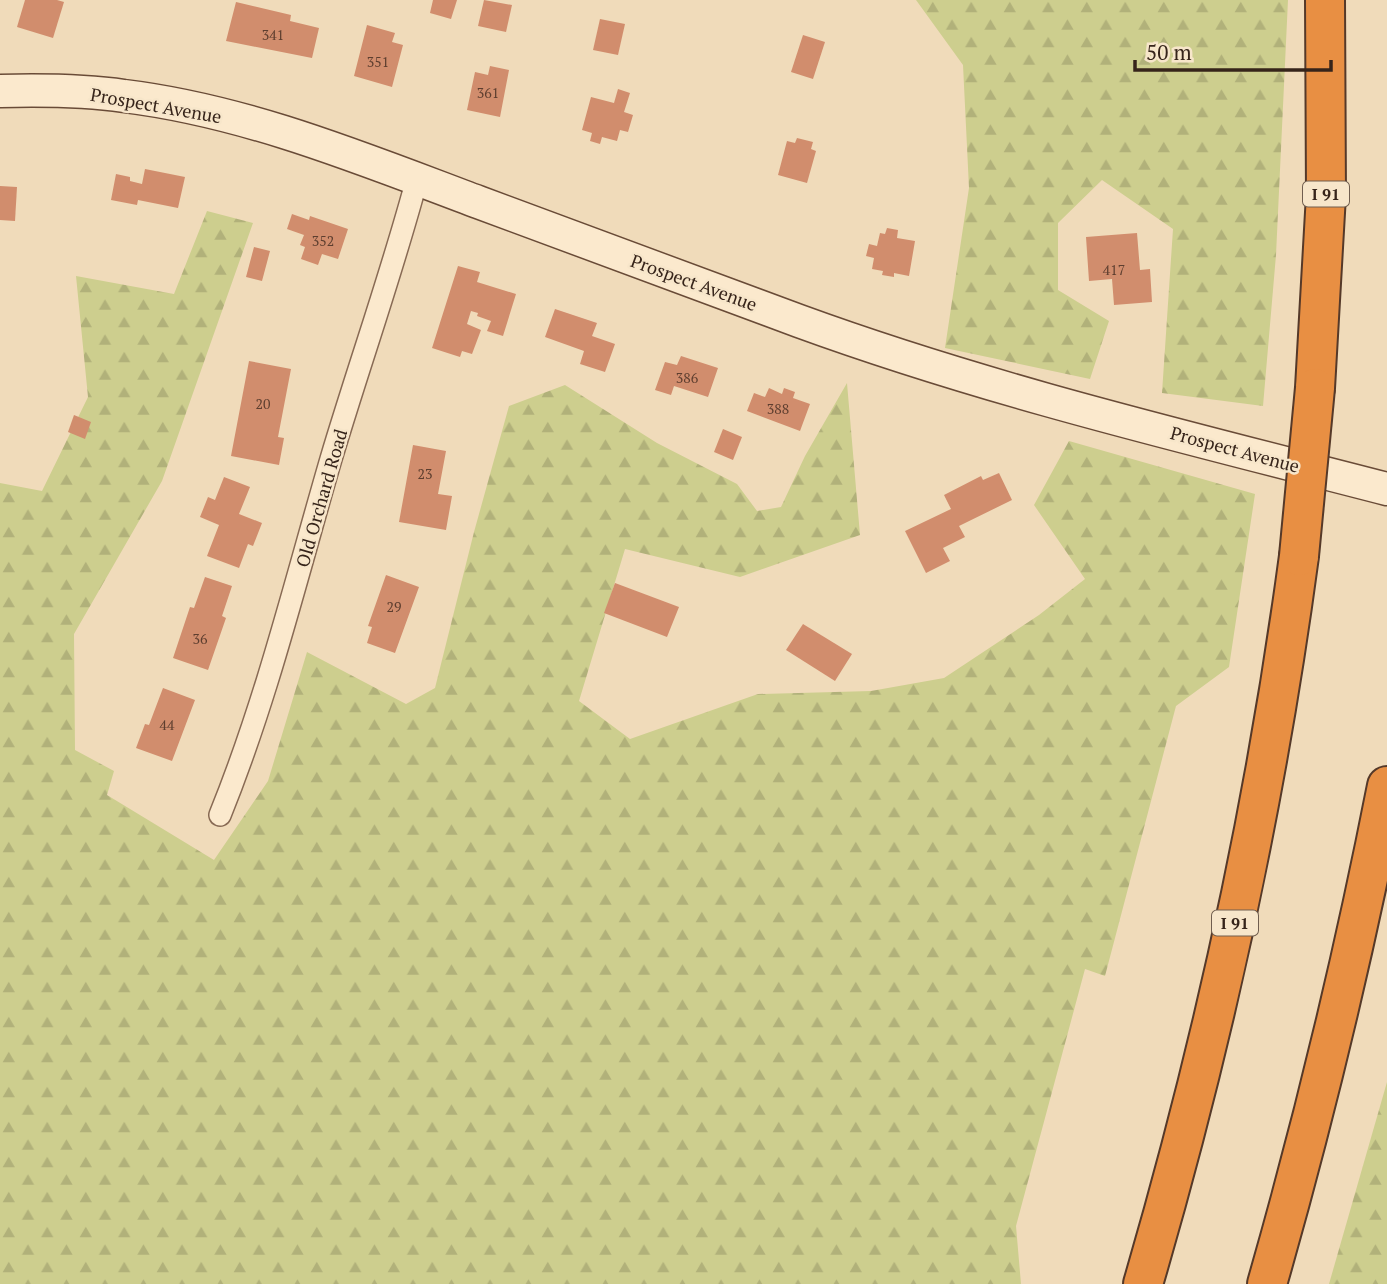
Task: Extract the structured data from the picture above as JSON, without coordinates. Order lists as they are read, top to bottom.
{
  "streets": {
    "highway": ["I 91"],
    "street": ["Prospect Avenue", "Old Orchard Road"]
  },
  "crossings": [
    ["Prospect Avenue", "Old Orchard Road"]
  ],
  "house_numbers": [
    "341",
    "351",
    "361",
    "352",
    "417",
    "386",
    "20",
    "388",
    "23",
    "29",
    "36",
    "44"
  ],
  "scale_bar": "50 m"
}
